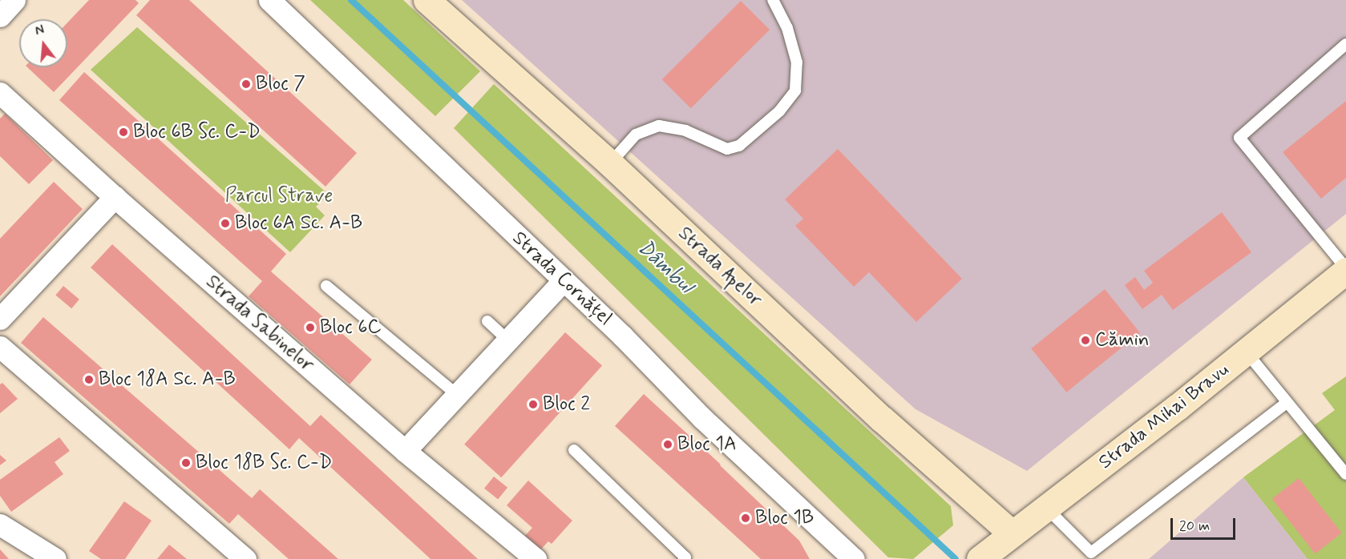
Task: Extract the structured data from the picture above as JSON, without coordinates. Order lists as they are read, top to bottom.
{
  "streets": {
    "street": [
      "Strada Apelor",
      "Strada Cornățel",
      "Strada Sabinelor",
      "Strada Mihai Bravu"
    ]
  },
  "crossings": [
    ["Strada Apelor", "Strada Mihai Bravu"]
  ],
  "water": ["Dâmbul"],
  "parks": ["Parcul Strave"],
  "places": [
    "Bloc 7",
    "Bloc 6B Sc. C-D",
    "Bloc 6A Sc. A-B",
    "Bloc 6C",
    "Cămin",
    "Bloc 18A Sc. A-B",
    "Bloc 2",
    "Bloc 1A",
    "Bloc 18B Sc. C-D",
    "Bloc 1B"
  ],
  "scale_bar": "20 m",
  "north": "top"
}
